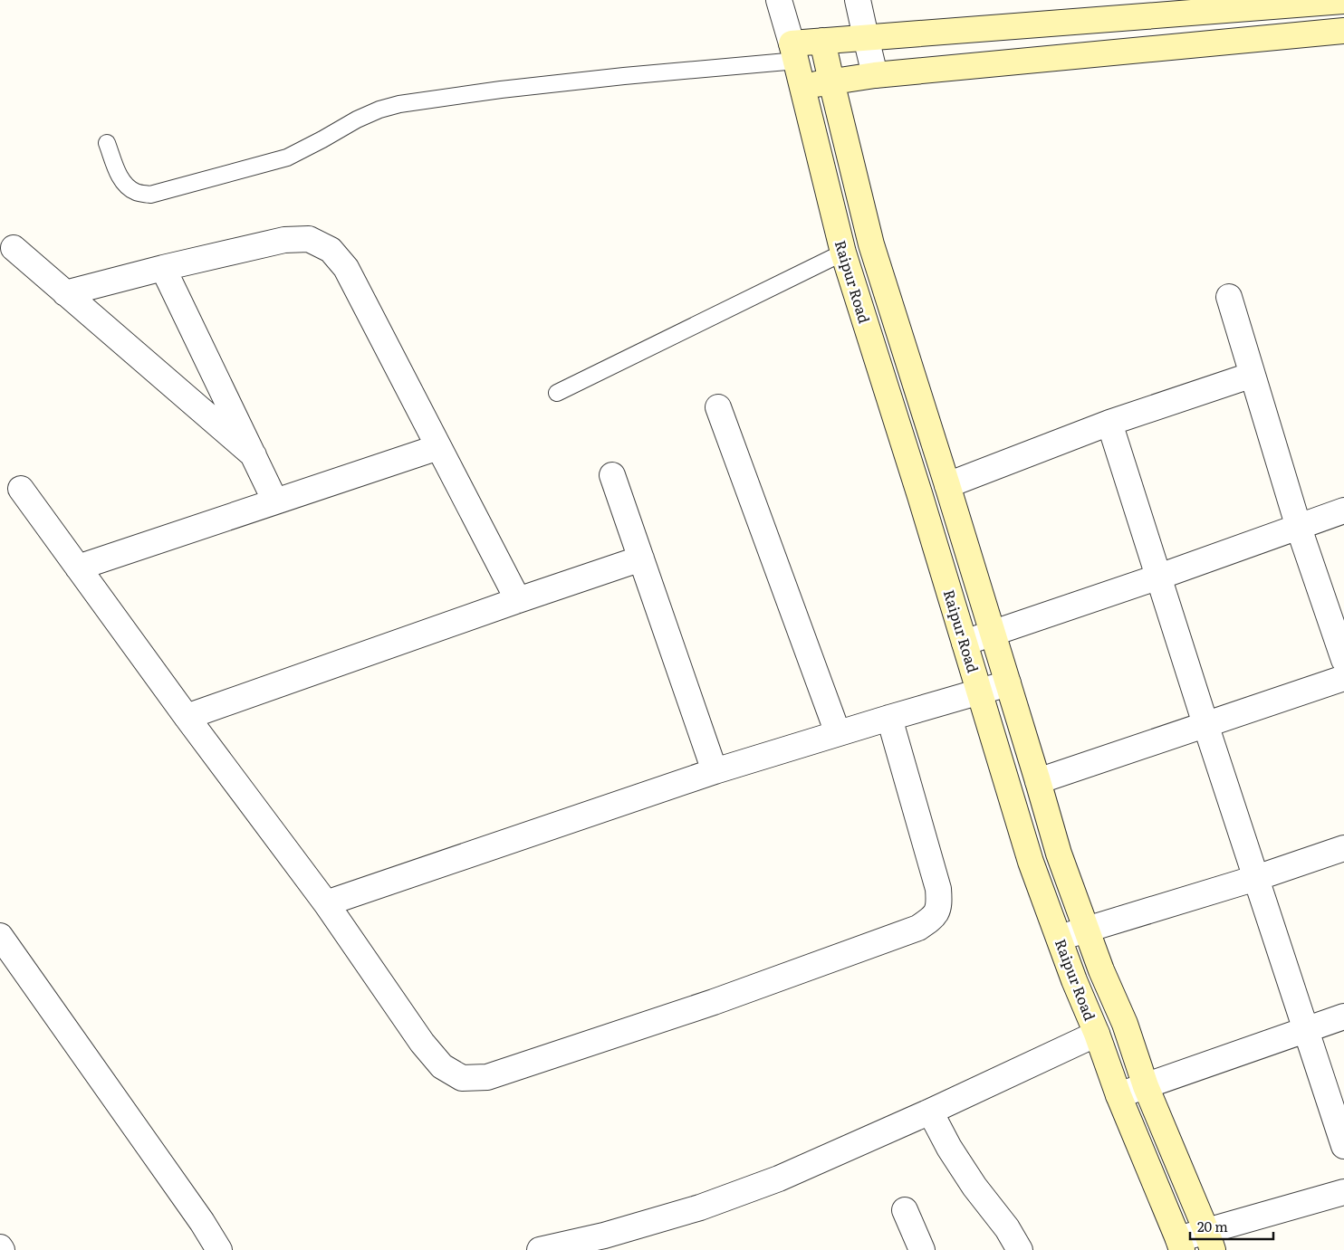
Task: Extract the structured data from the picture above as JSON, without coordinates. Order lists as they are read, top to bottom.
{
  "streets": {
    "main road": ["Raipur Road"]
  },
  "scale_bar": "20 m"
}
